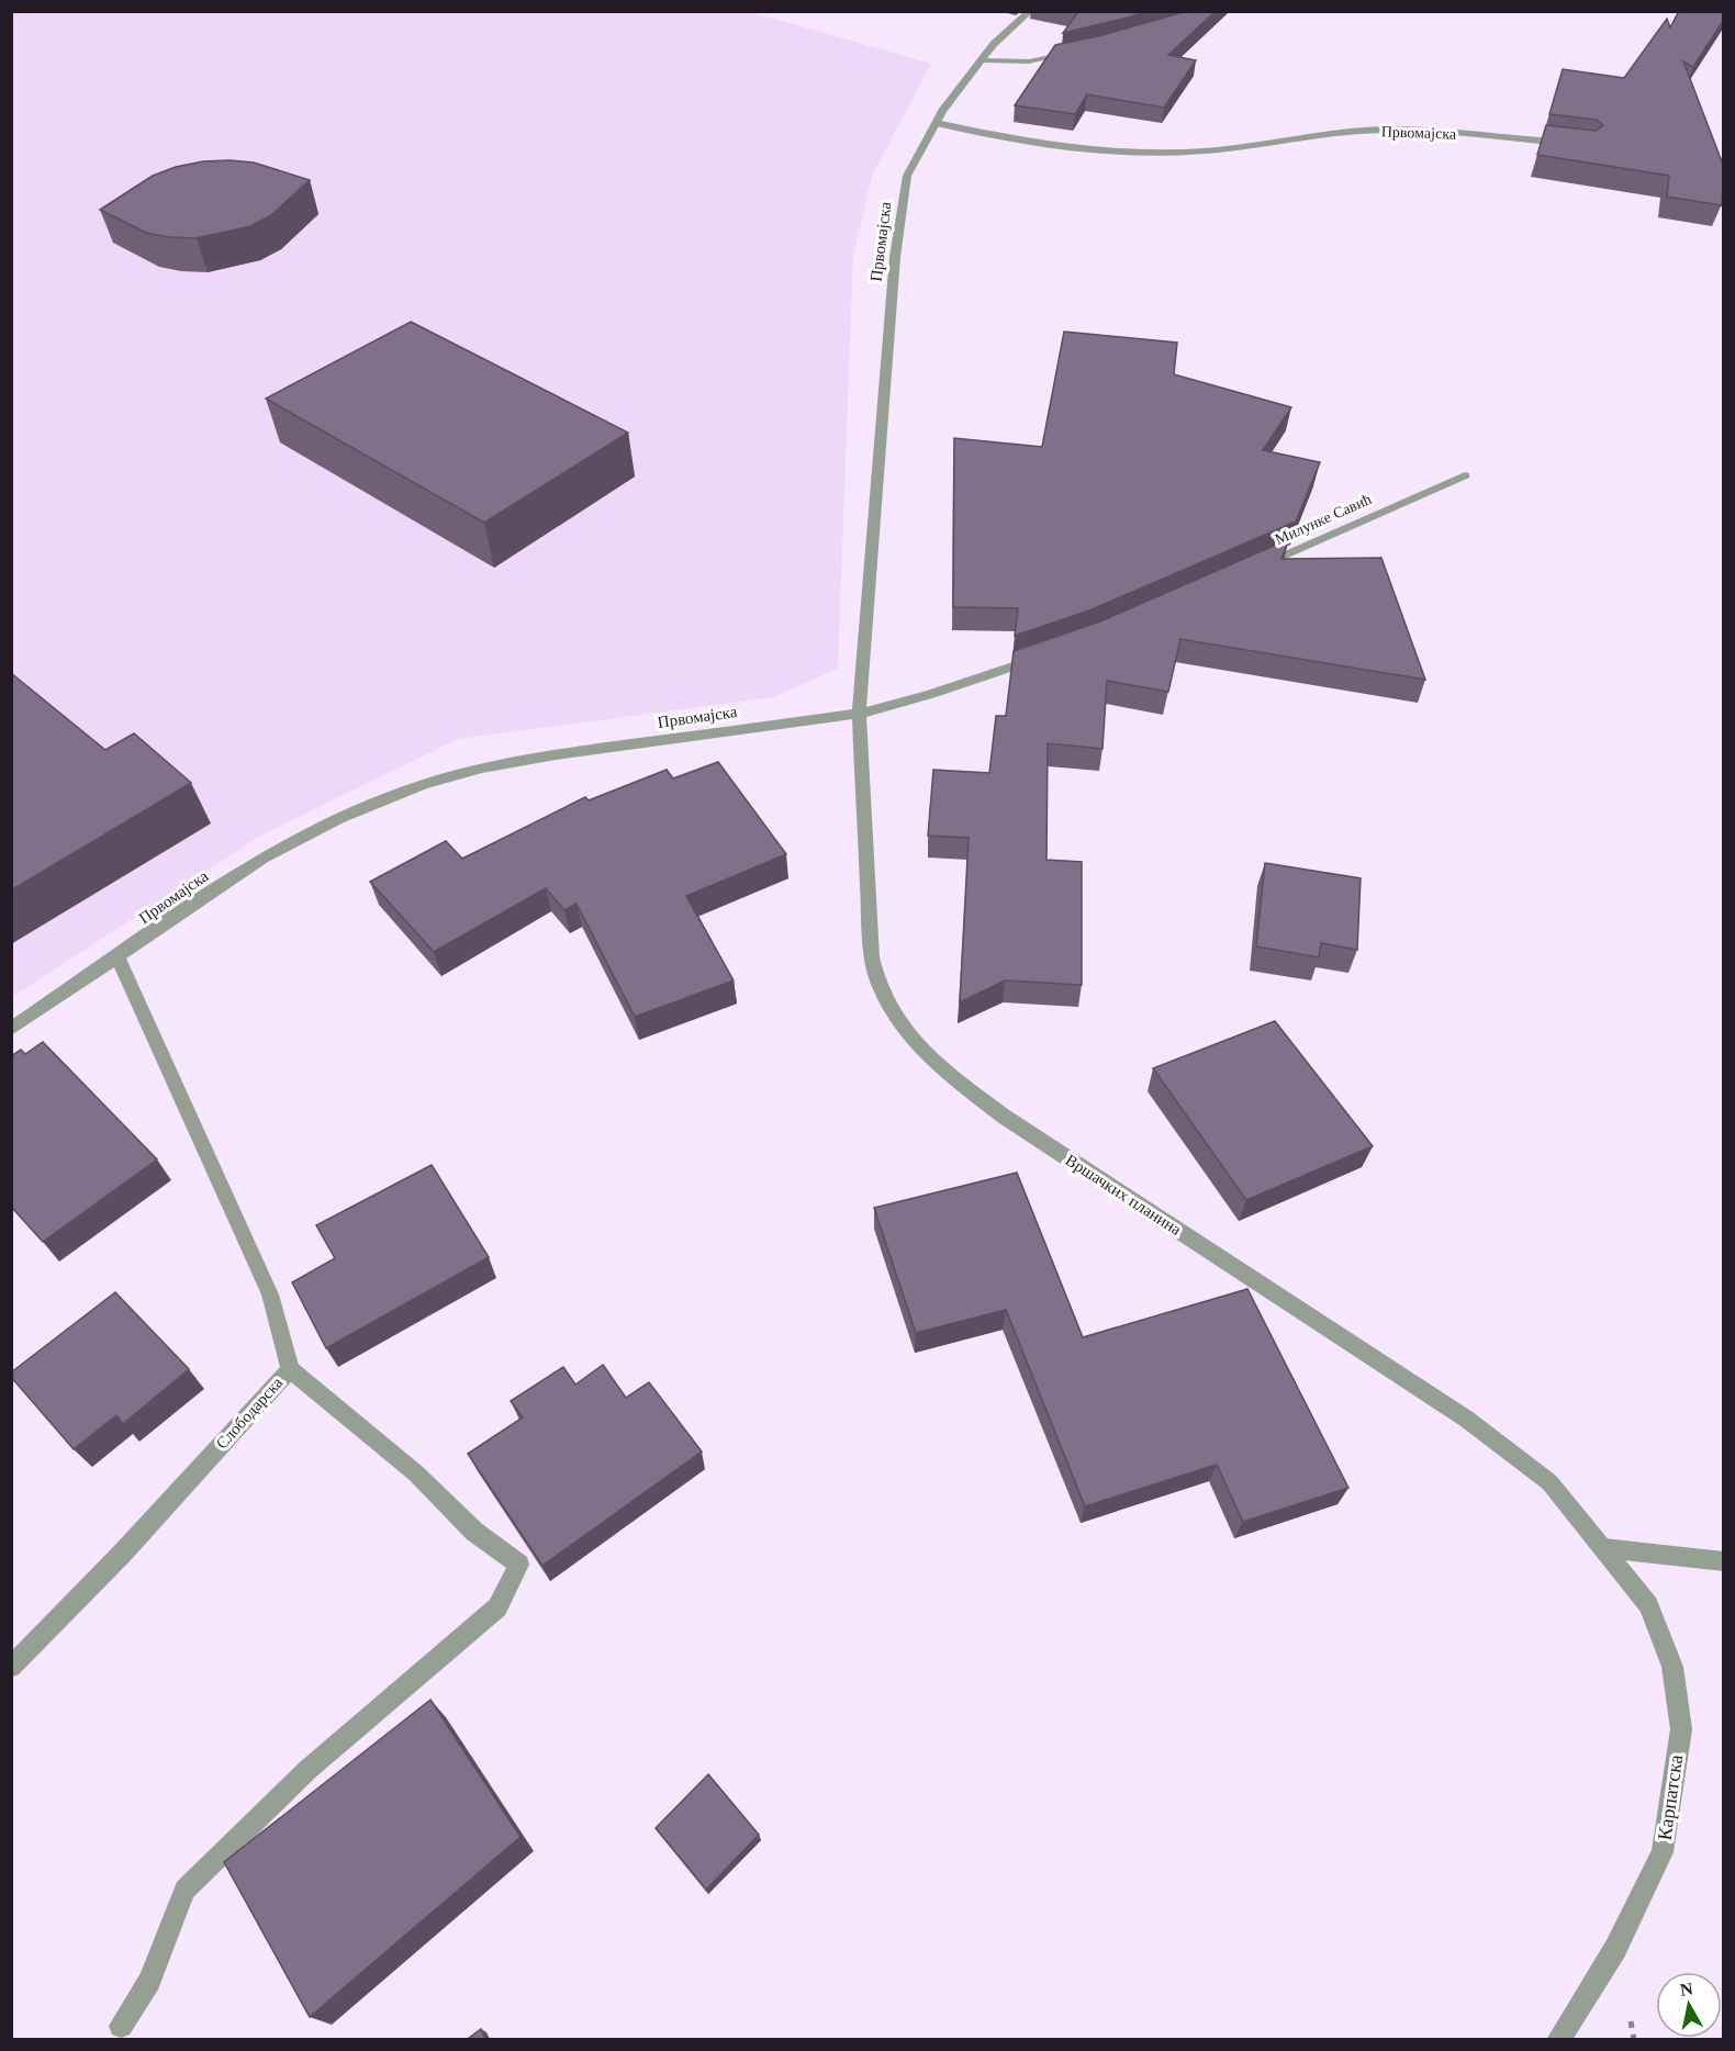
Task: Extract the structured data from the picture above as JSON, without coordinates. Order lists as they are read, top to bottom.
{
  "streets": {
    "street": [
      "Првомајска",
      "Милунке Савић",
      "Вршачких планина",
      "Слободарска",
      "Карпатска"
    ]
  },
  "crossings": [
    ["Првомајска", "Вршачких планина"],
    ["Првомајска", "Слободарска"],
    ["Вршачких планина", "Карпатска"]
  ],
  "north": "top"
}
